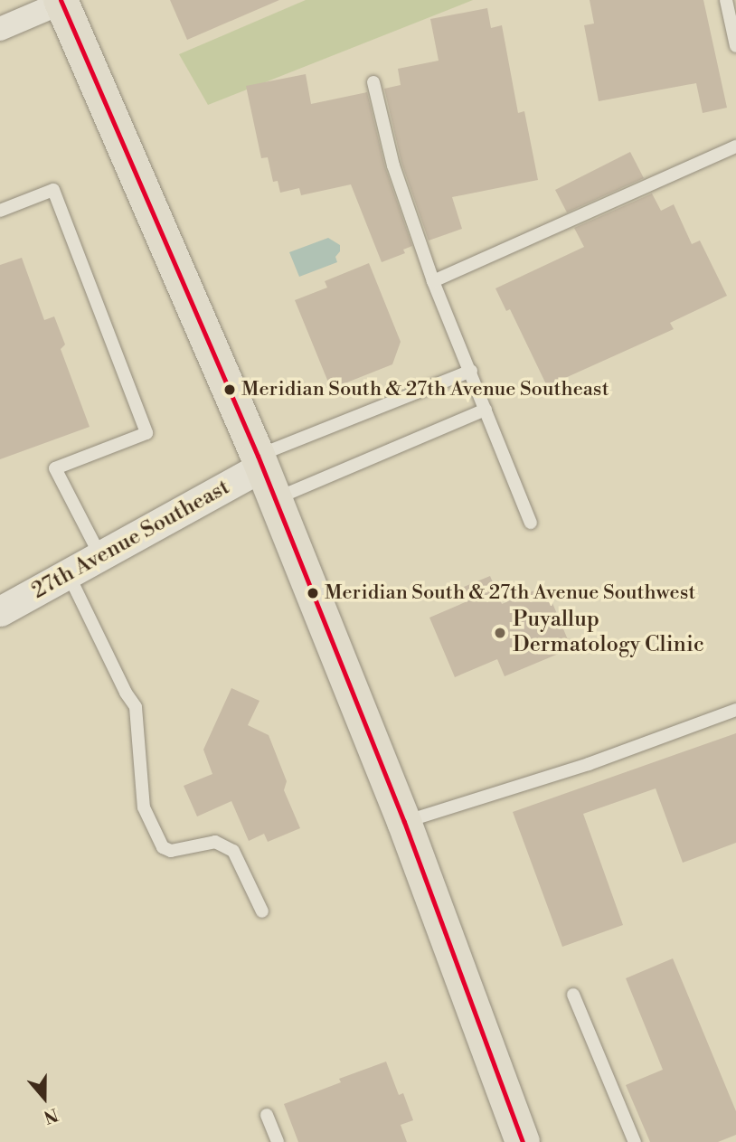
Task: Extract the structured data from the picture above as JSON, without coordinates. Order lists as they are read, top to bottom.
{
  "streets": {
    "street": ["27th Avenue Southeast"]
  },
  "places": ["Meridian South & 27th Avenue Southeast", "Meridian South & 27th Avenue Southwest", "Puyallup Dermatology Clinic"],
  "north": "bottom"
}
